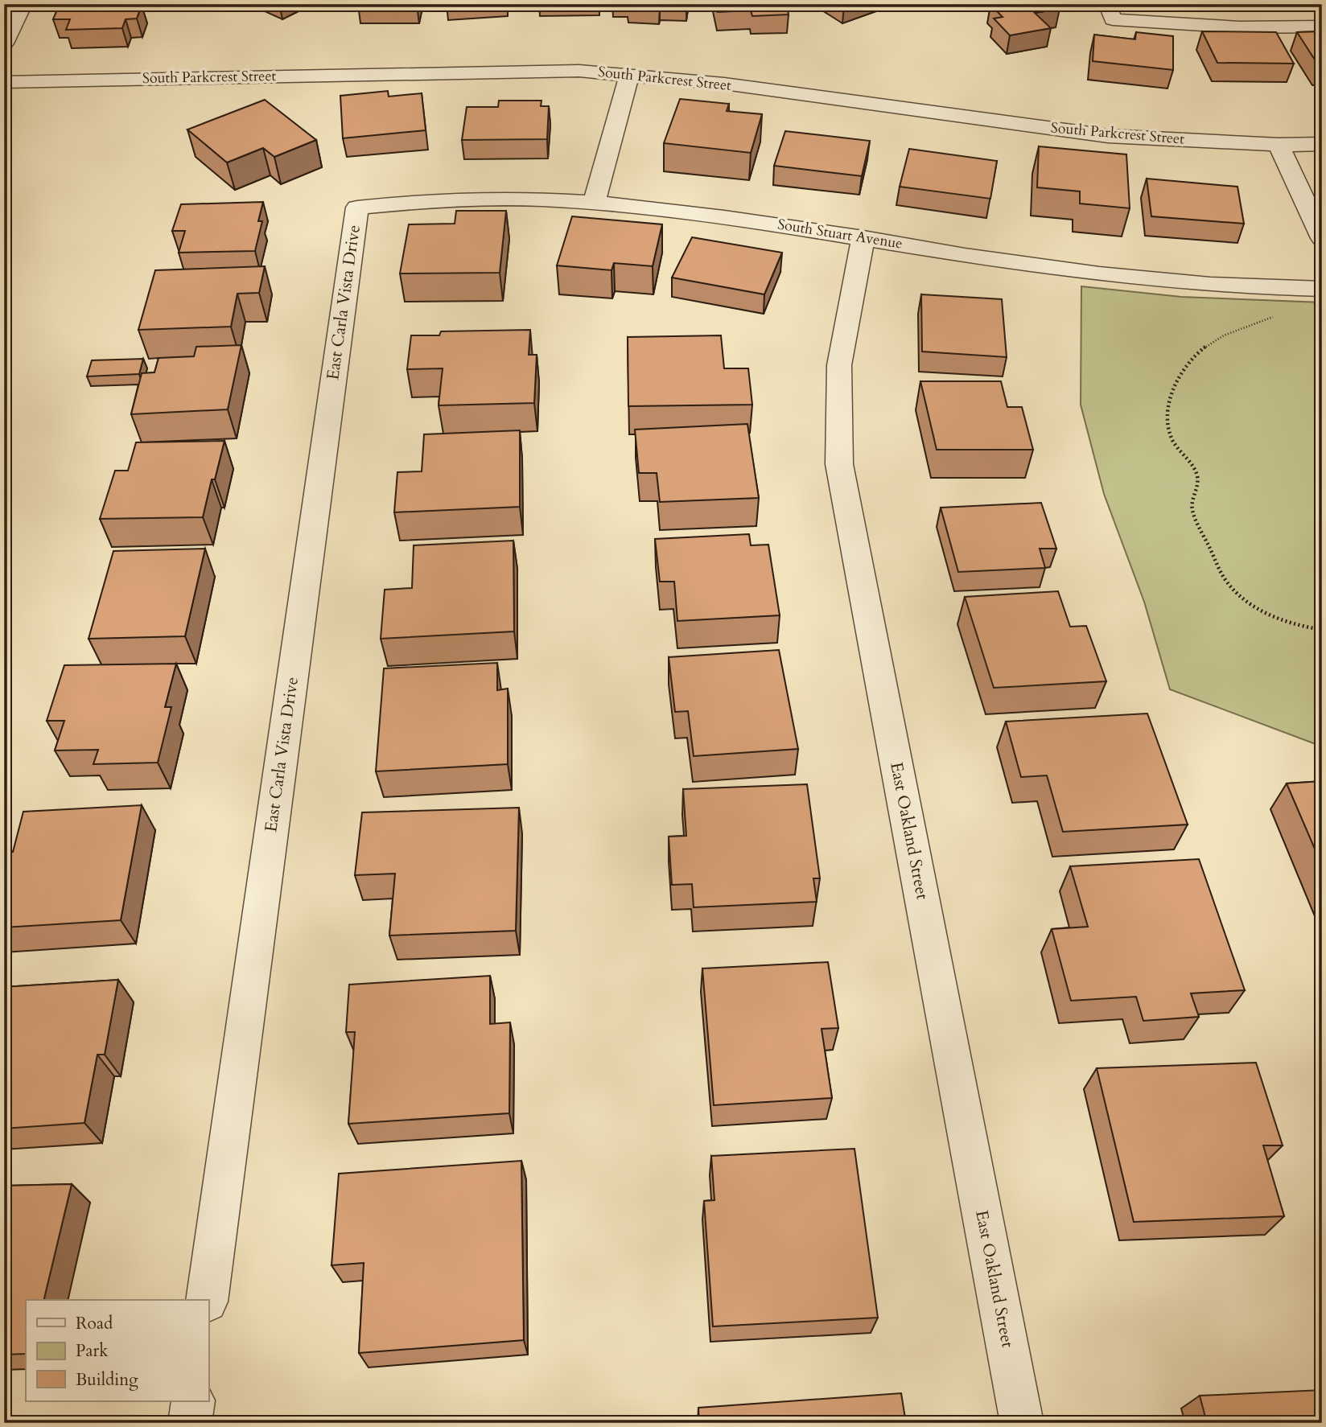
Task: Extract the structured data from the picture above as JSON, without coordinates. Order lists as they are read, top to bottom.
{
  "streets": {
    "street": [
      "South Parkcrest Street",
      "South Stuart Avenue",
      "East Carla Vista Drive",
      "East Oakland Street"
    ]
  },
  "crossings": [
    ["South Stuart Avenue", "East Carla Vista Drive"],
    ["South Stuart Avenue", "East Oakland Street"]
  ],
  "legend": ["Road", "Park", "Building"]
}
